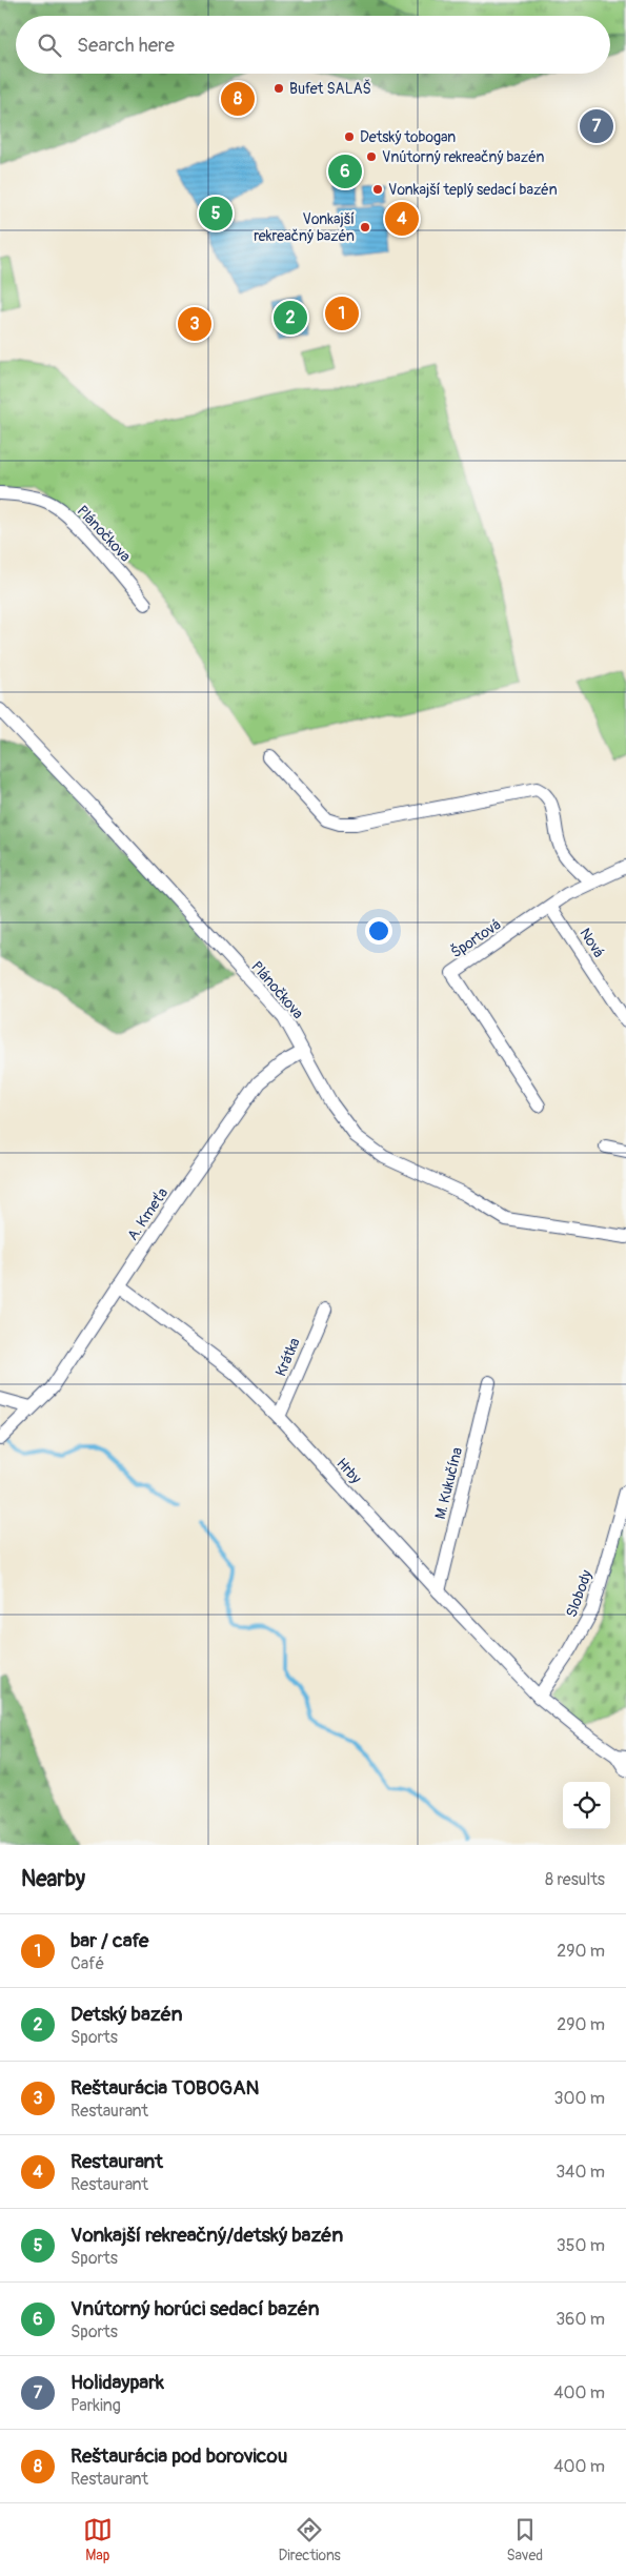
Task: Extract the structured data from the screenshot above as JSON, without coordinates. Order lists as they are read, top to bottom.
{
  "streets": {
    "street": [
      "Plánočkova",
      "Športová",
      "Nová",
      "A. Kmeťa",
      "Krátka",
      "Hrby",
      "M. Kukučína",
      "Slobody"
    ]
  },
  "crossings": [
    ["Plánočkova", "A. Kmeťa"],
    ["Športová", "Nová"],
    ["A. Kmeťa", "Hrby"],
    ["Krátka", "Hrby"],
    ["Hrby", "M. Kukučína"],
    ["Hrby", "Slobody"]
  ],
  "places": [
    "Bufet SALAŠ",
    "Detský tobogan",
    "Vnútorný rekreačný bazén",
    "Vonkajší teplý sedací bazén",
    "Vonkajší rekreačný bazén"
  ],
  "page": {
    "search": "Search here",
    "pins": [
      "8",
      "7",
      "6",
      "5",
      "4",
      "1",
      "2",
      "3"
    ],
    "heading": ["Nearby", "8 results"],
    "list": [
      {
        "mark": "1",
        "name": "bar / cafe",
        "note": "Café",
        "value": "290 m"
      },
      {
        "mark": "2",
        "name": "Detský bazén",
        "note": "Sports",
        "value": "290 m"
      },
      {
        "mark": "3",
        "name": "Reštaurácia TOBOGAN",
        "note": "Restaurant",
        "value": "300 m"
      },
      {
        "mark": "4",
        "name": "Restaurant",
        "note": "Restaurant",
        "value": "340 m"
      },
      {
        "mark": "5",
        "name": "Vonkajší rekreačný/detský bazén",
        "note": "Sports",
        "value": "350 m"
      },
      {
        "mark": "6",
        "name": "Vnútorný horúci sedací bazén",
        "note": "Sports",
        "value": "360 m"
      },
      {
        "mark": "7",
        "name": "Holidaypark",
        "note": "Parking",
        "value": "400 m"
      },
      {
        "mark": "8",
        "name": "Reštaurácia pod borovicou",
        "note": "Restaurant",
        "value": "400 m"
      }
    ],
    "nav": ["Map", "Directions", "Saved"]
  }
}
